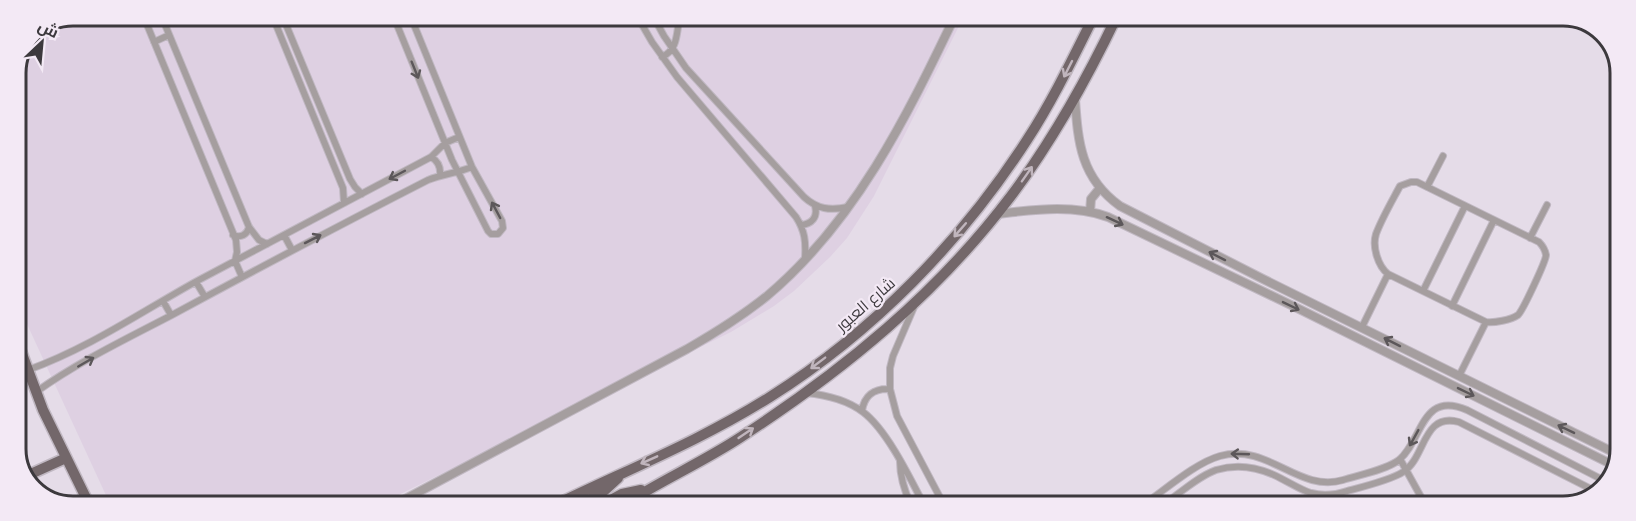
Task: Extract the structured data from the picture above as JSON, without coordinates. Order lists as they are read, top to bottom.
{
  "streets": {
    "main road": ["شارع العبور"]
  },
  "north": "top right"
}
